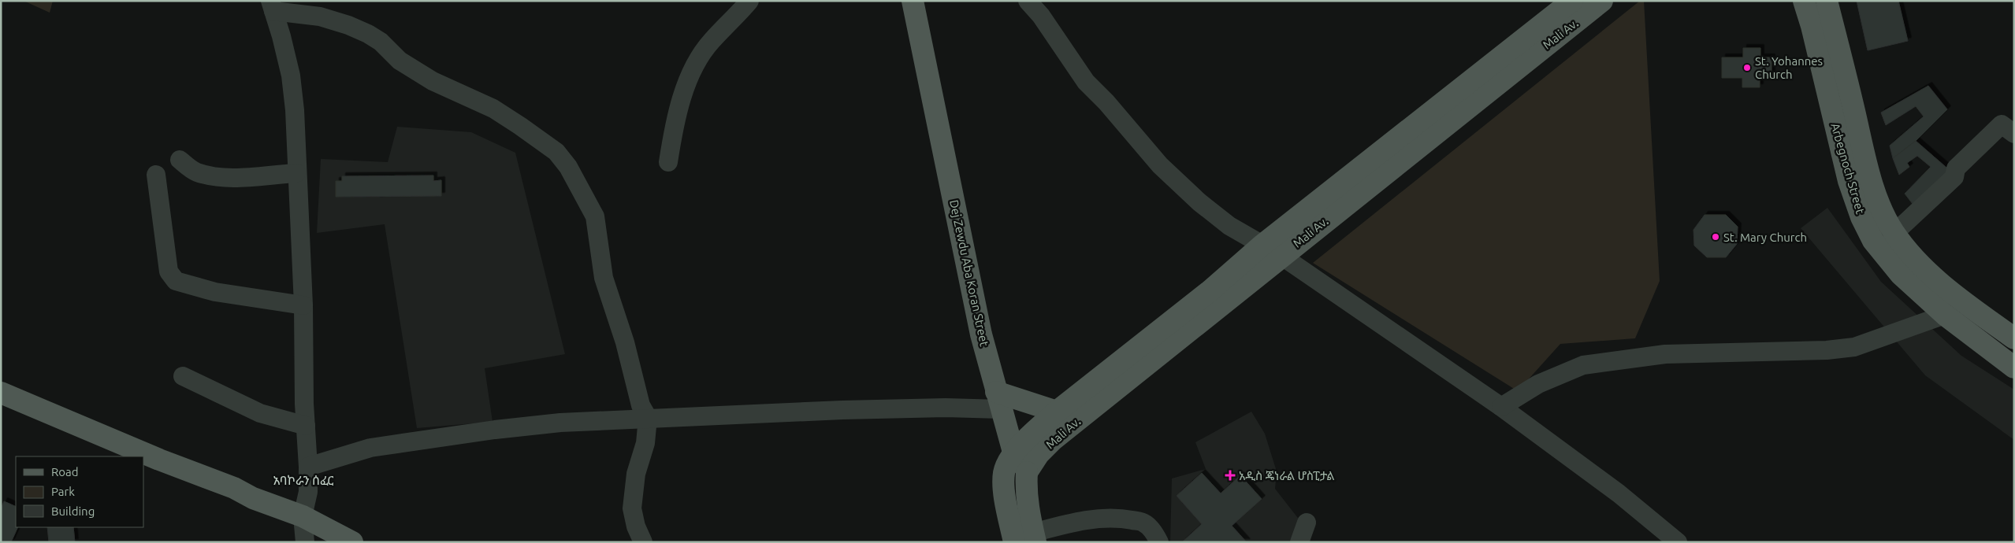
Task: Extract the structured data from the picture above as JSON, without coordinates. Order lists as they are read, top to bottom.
{
  "streets": {
    "main road": ["Mali Av.", "Arbegnoch Street", "Dej Zewdu Aba Koran Street"]
  },
  "crossings": [
    ["Mali Av.", "Dej Zewdu Aba Koran Street"]
  ],
  "districts": ["አባኮራን ሰፈር"],
  "places": {
    "other": ["St. Yohannes Church", "St. Mary Church"],
    "health": ["አዲስ ጄነራል ሆስፒታል"]
  },
  "legend": ["Road", "Park", "Building"]
}
